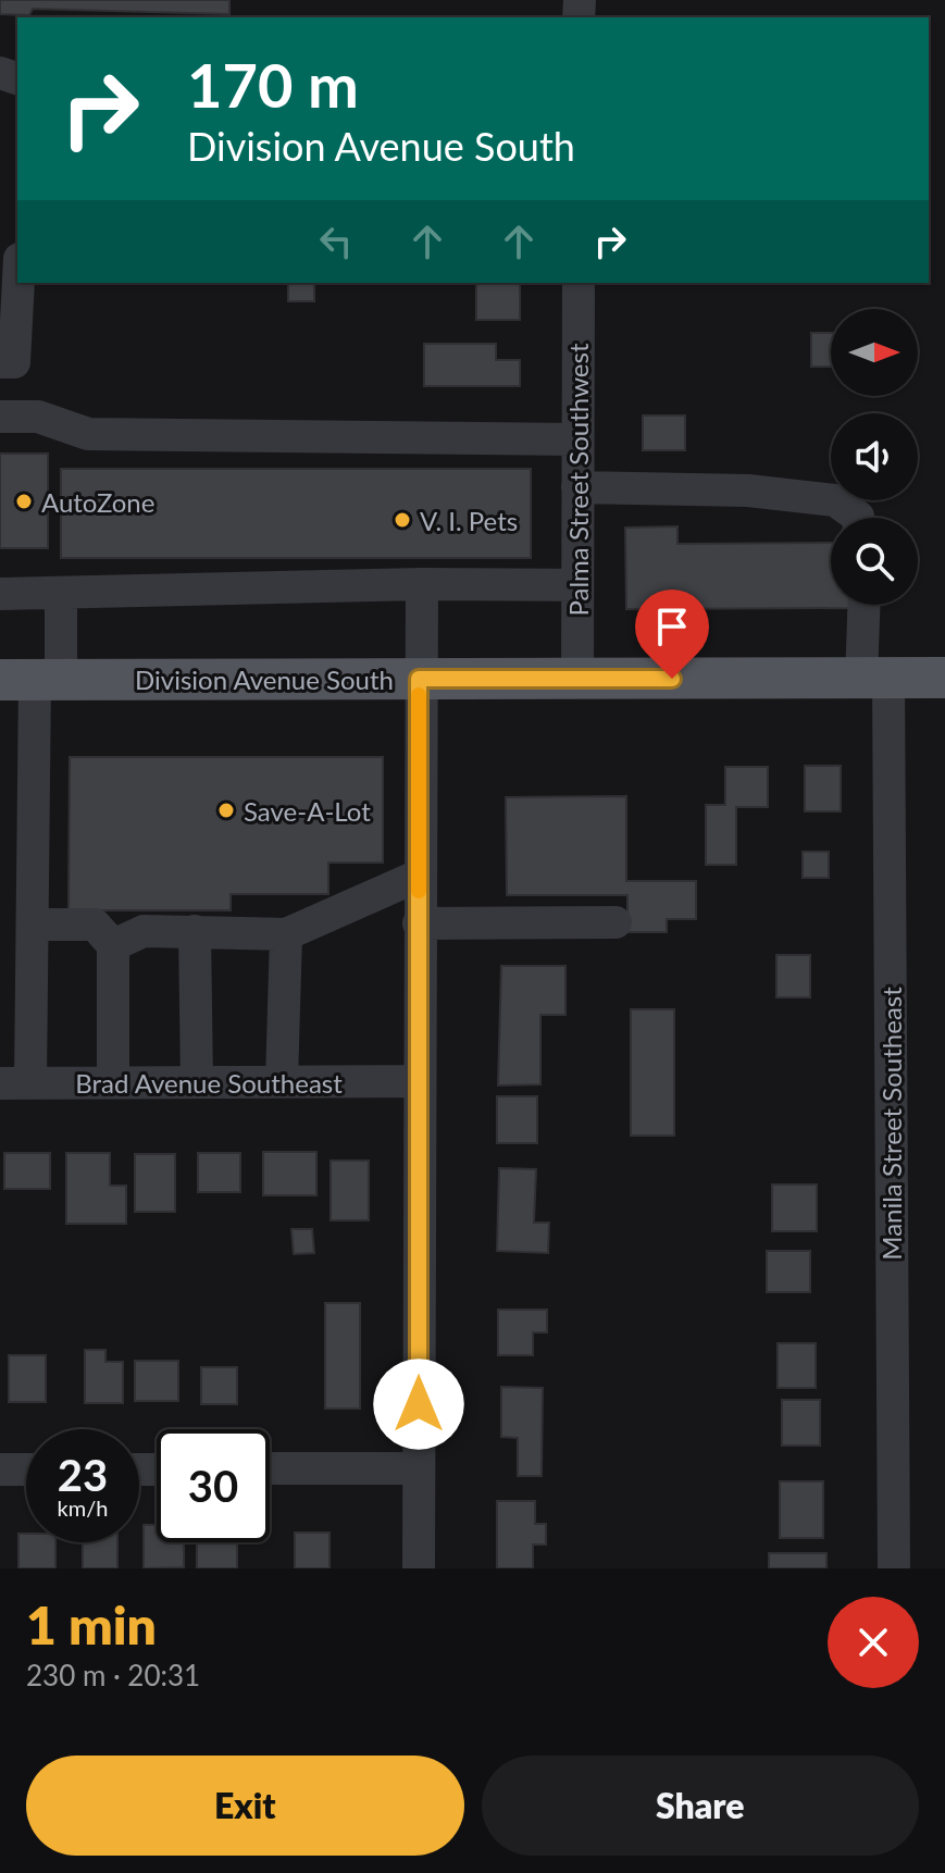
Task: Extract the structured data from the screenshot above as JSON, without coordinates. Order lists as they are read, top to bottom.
{
  "streets": {
    "main road": ["Division Avenue South"],
    "street": ["Palma Street Southwest", "Brad Avenue Southeast", "Manila Street Southeast"]
  },
  "crossings": [
    ["Palma Street Southwest", "Division Avenue South"],
    ["Division Avenue South", "Manila Street Southeast"]
  ],
  "places": ["AutoZone", "V. I. Pets", "Save-A-Lot"],
  "north": "right",
  "page": {
    "turn": ["170 m", "Division Avenue South"],
    "speed": "23 km/h",
    "limit": "30",
    "heading": ["1 min", "230 m · 20:31"],
    "buttons": ["Exit", "Share"]
  }
}
